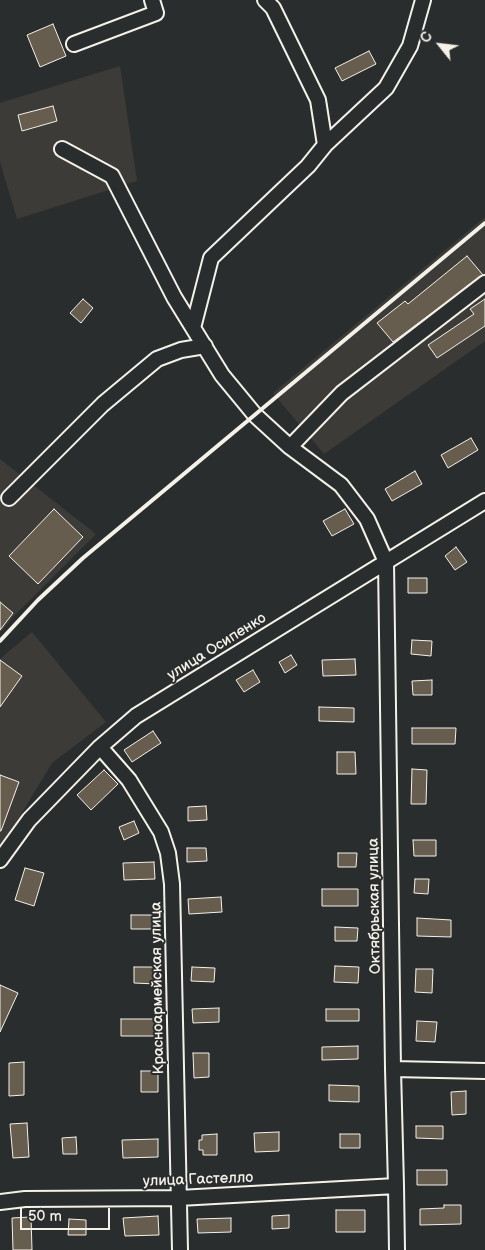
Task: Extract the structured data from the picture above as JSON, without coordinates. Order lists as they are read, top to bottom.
{
  "streets": {
    "street": [
      "улица Осипенко",
      "Октябрьская улица",
      "Красноармейская улица",
      "улица Гастелло"
    ]
  },
  "crossings": [
    ["улица Осипенко", "Октябрьская улица"],
    ["улица Осипенко", "Красноармейская улица"],
    ["Октябрьская улица", "улица Гастелло"],
    ["Красноармейская улица", "улица Гастелло"]
  ],
  "scale_bar": "50 m",
  "north": "top left"
}
